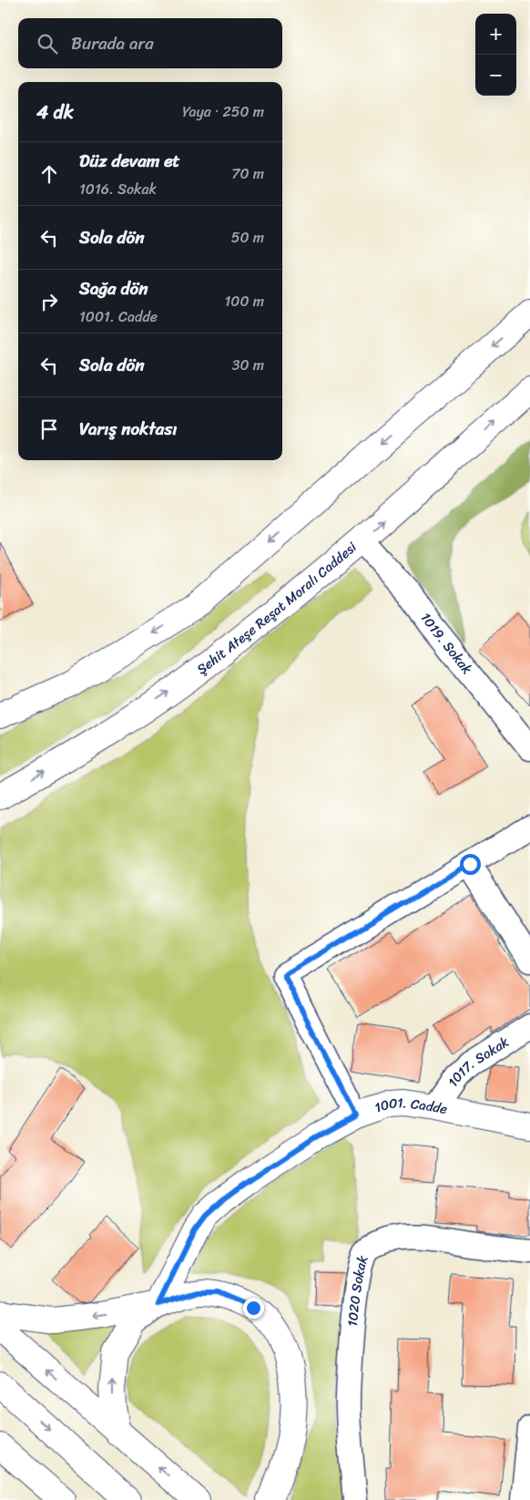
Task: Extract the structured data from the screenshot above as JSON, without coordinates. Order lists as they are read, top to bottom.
{
  "streets": {
    "main road": ["Şehit Ateşe Reşat Moralı Caddesi", "1001. Cadde"],
    "street": ["1019. Sokak", "1017. Sokak", "1020 Sokak"]
  },
  "crossings": [
    ["Şehit Ateşe Reşat Moralı Caddesi", "1019. Sokak"],
    ["1017. Sokak", "1001. Cadde"]
  ],
  "page": {
    "map_buttons": ["+", "−"],
    "search": "Burada ara",
    "heading": ["4 dk", "Yaya · 250 m"],
    "list": [
      ["Düz devam et", "1016. Sokak", "70 m"],
      ["Sola dön", "50 m"],
      ["Sağa dön", "1001. Cadde", "100 m"],
      ["Sola dön", "30 m"],
      "Varış noktası"
    ]
  }
}
